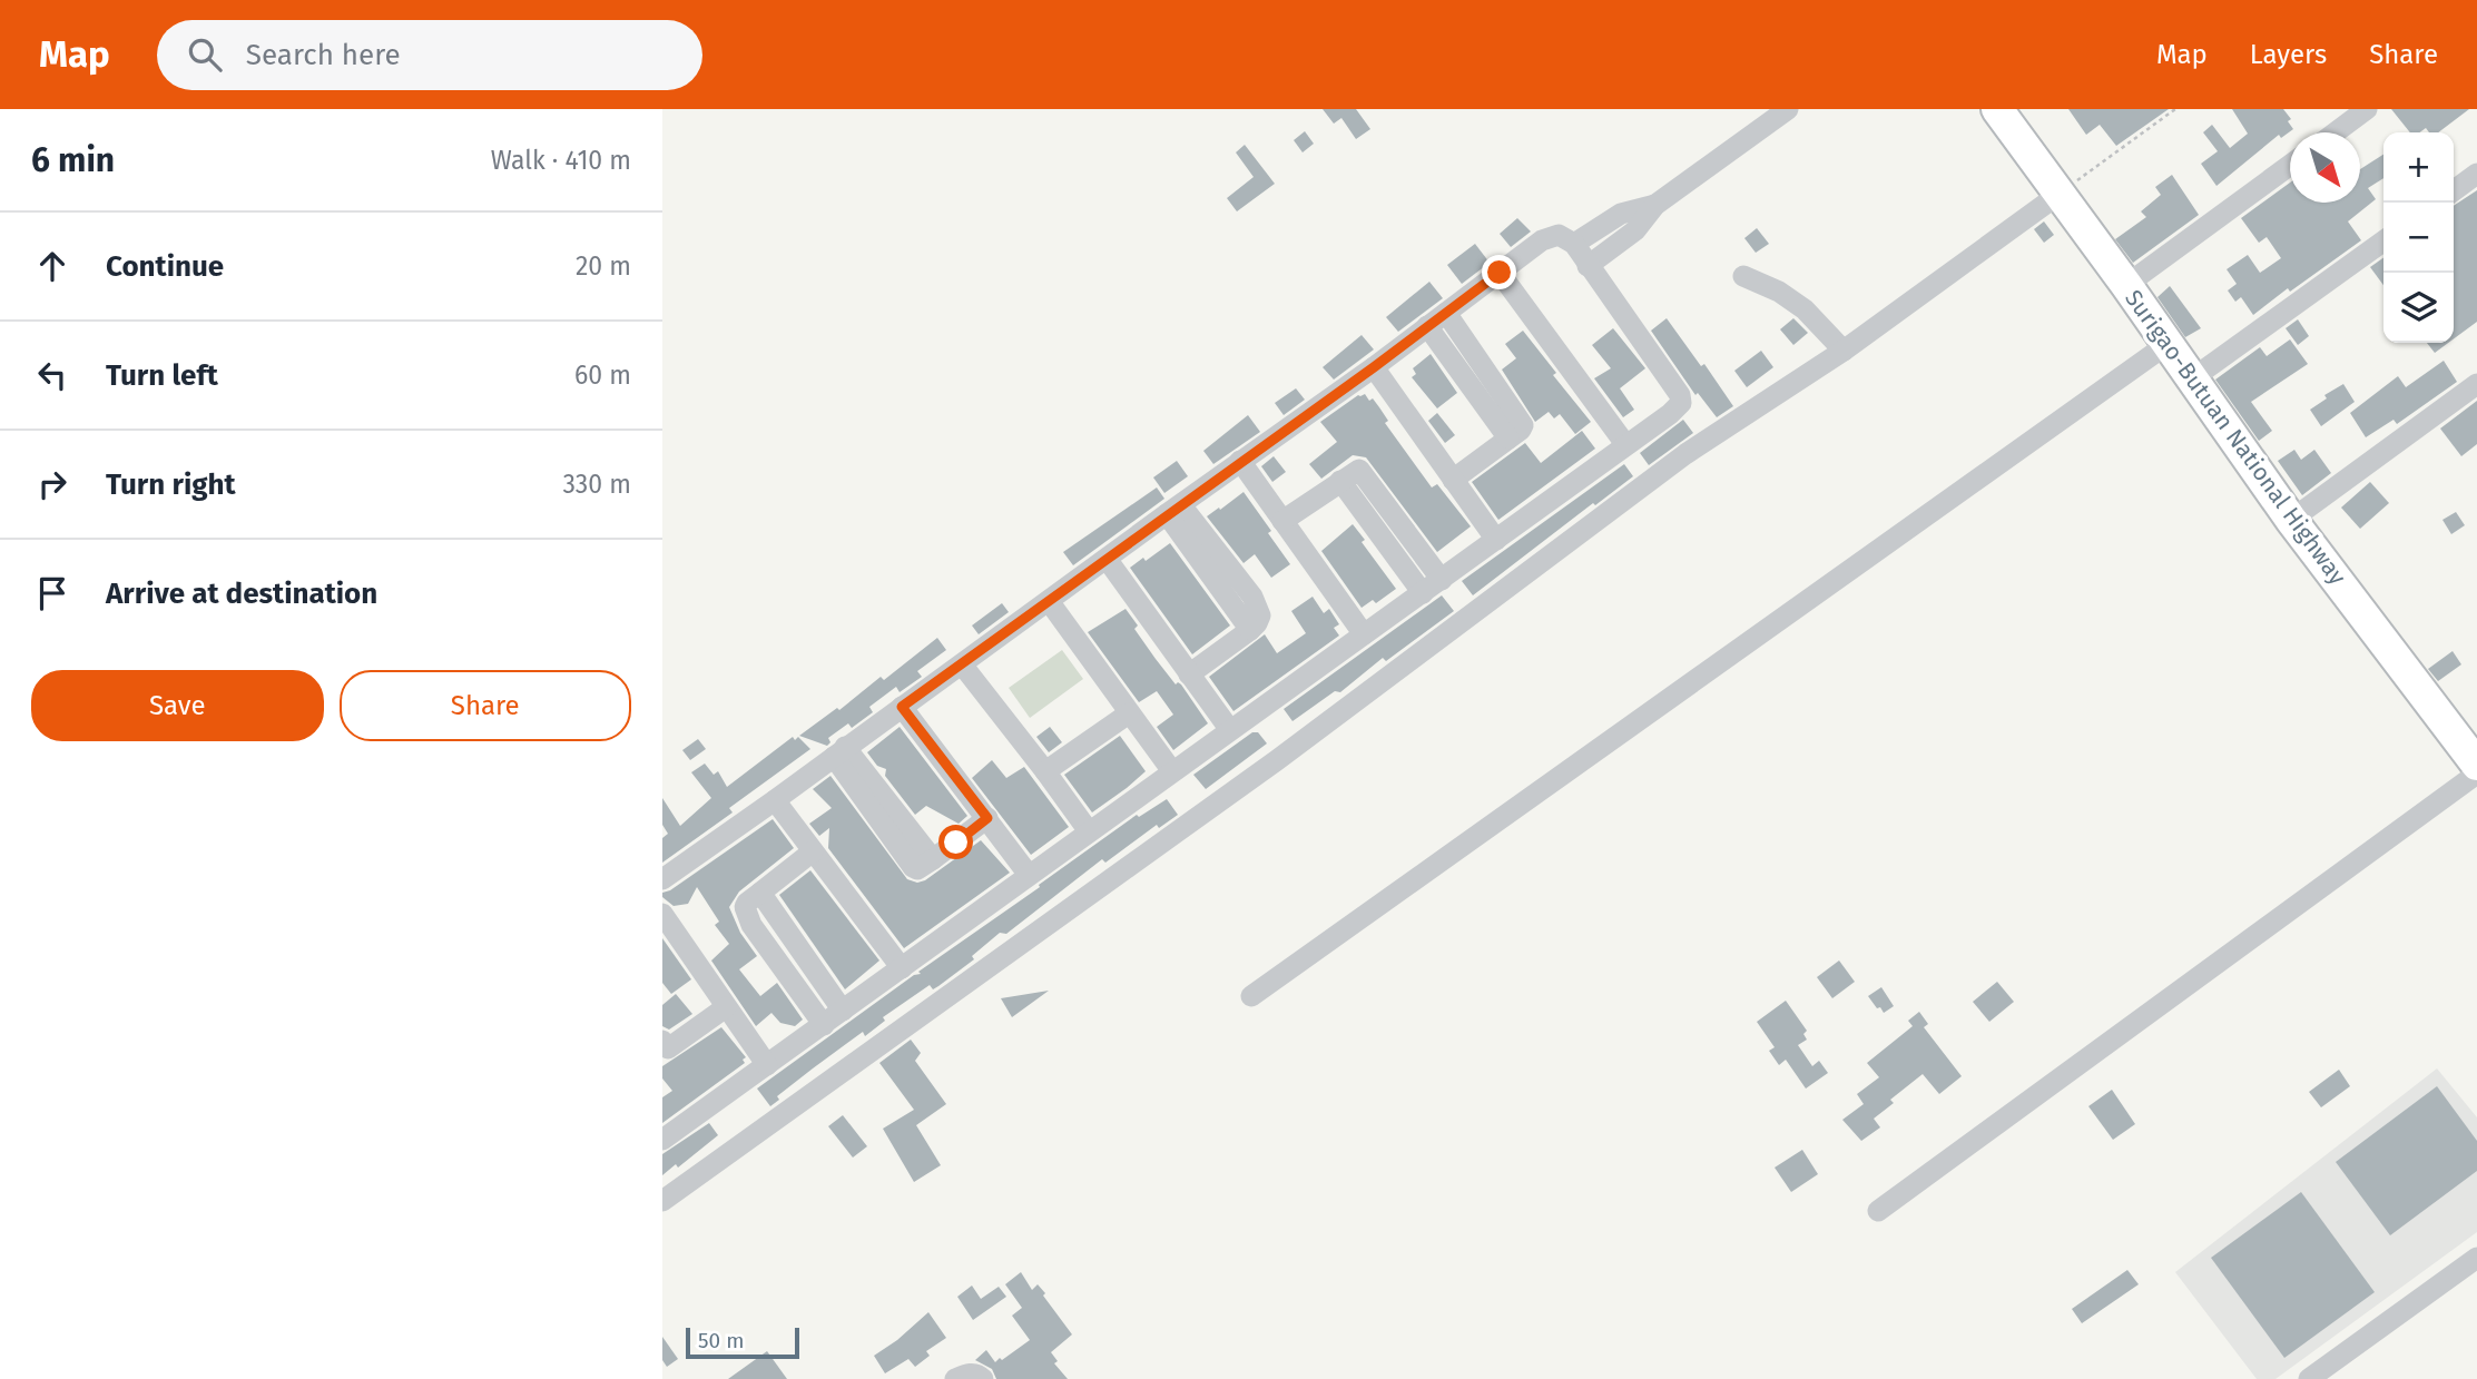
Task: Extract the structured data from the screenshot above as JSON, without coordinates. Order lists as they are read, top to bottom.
{
  "streets": {
    "highway": ["Surigao-Butuan National Highway"]
  },
  "scale_bar": "50 m",
  "north": "bottom right",
  "page": {
    "header": "Map",
    "search": "Search here",
    "nav": ["Map", "Layers", "Share"],
    "heading": ["6 min", "Walk · 410 m"],
    "map_buttons": ["+", "−"],
    "list": [
      ["Continue", "20 m"],
      ["Turn left", "60 m"],
      ["Turn right", "330 m"],
      "Arrive at destination"
    ],
    "buttons": ["Save", "Share"],
    "scale": "50 m"
  }
}
